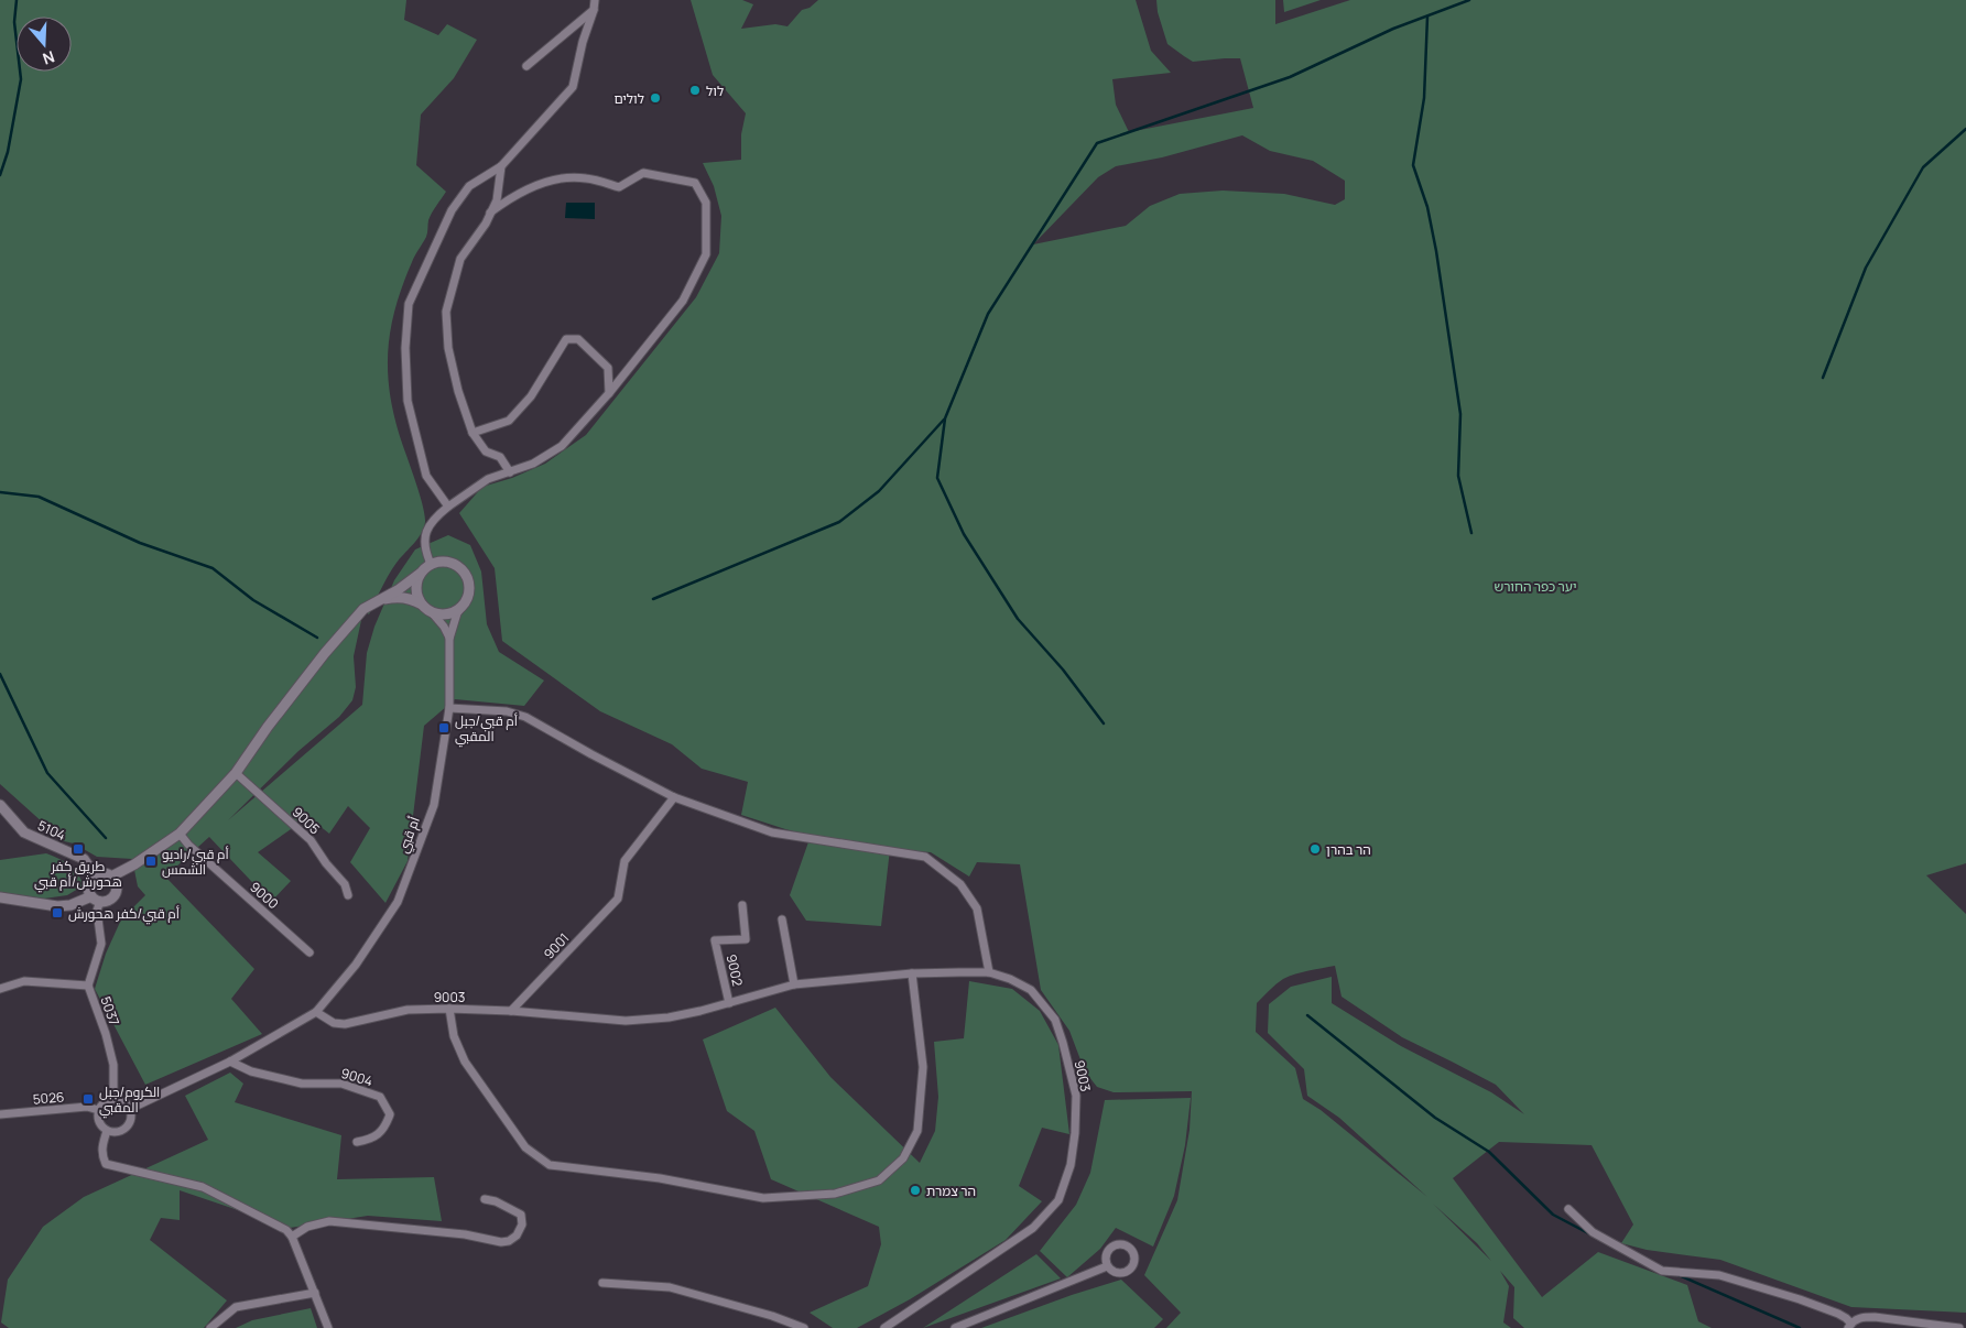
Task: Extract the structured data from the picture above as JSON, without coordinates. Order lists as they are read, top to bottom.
{
  "streets": {
    "street": [
      "9005",
      "5104",
      "أم قبي",
      "9000",
      "9001",
      "9002",
      "9003",
      "5037",
      "9004",
      "5026"
    ]
  },
  "crossings": [
    ["5104", "5037"],
    ["أم قبي", "9003"],
    ["9001", "9003"],
    ["9002", "9003"],
    ["5037", "5026"]
  ],
  "parks": ["יער כפר החורש"],
  "places": {
    "other": [
      "לול",
      "לולים",
      "הר בהרן",
      "הר צמרת"
    ],
    "transit": [
      "أم قبي/جبل المقبي",
      "طريق كفر هحورش/أم قبي",
      "أم قبي/راديو الشمس",
      "أم قبي/كفر هحورش",
      "الكروم/جبل المقبي"
    ]
  },
  "north": "bottom"
}
